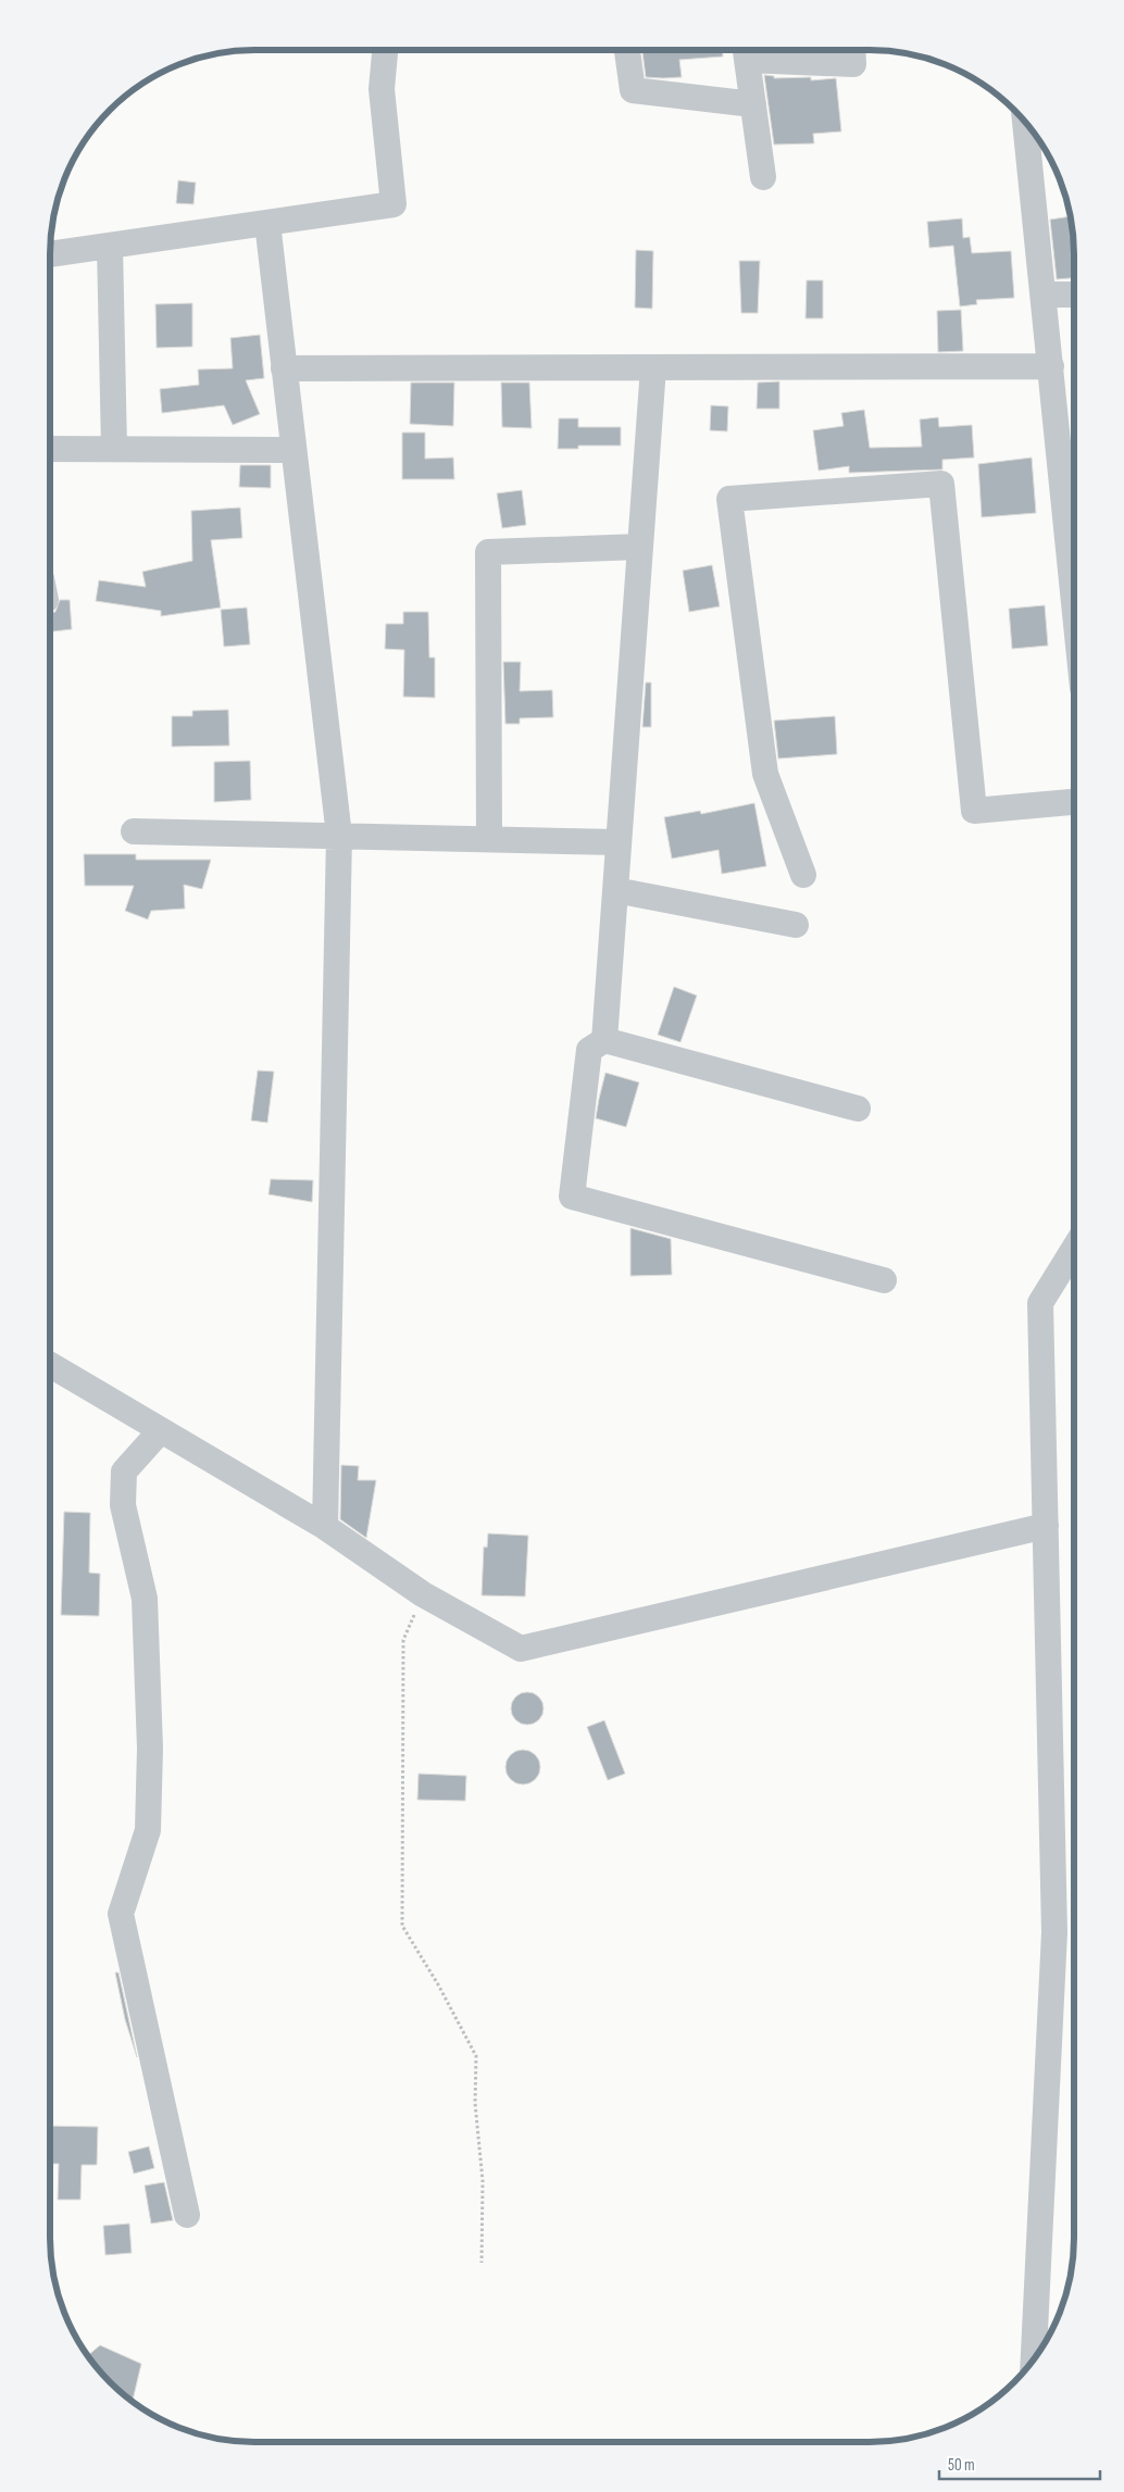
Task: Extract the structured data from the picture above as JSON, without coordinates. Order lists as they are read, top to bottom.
{
  "scale_bar": "50 m"
}
